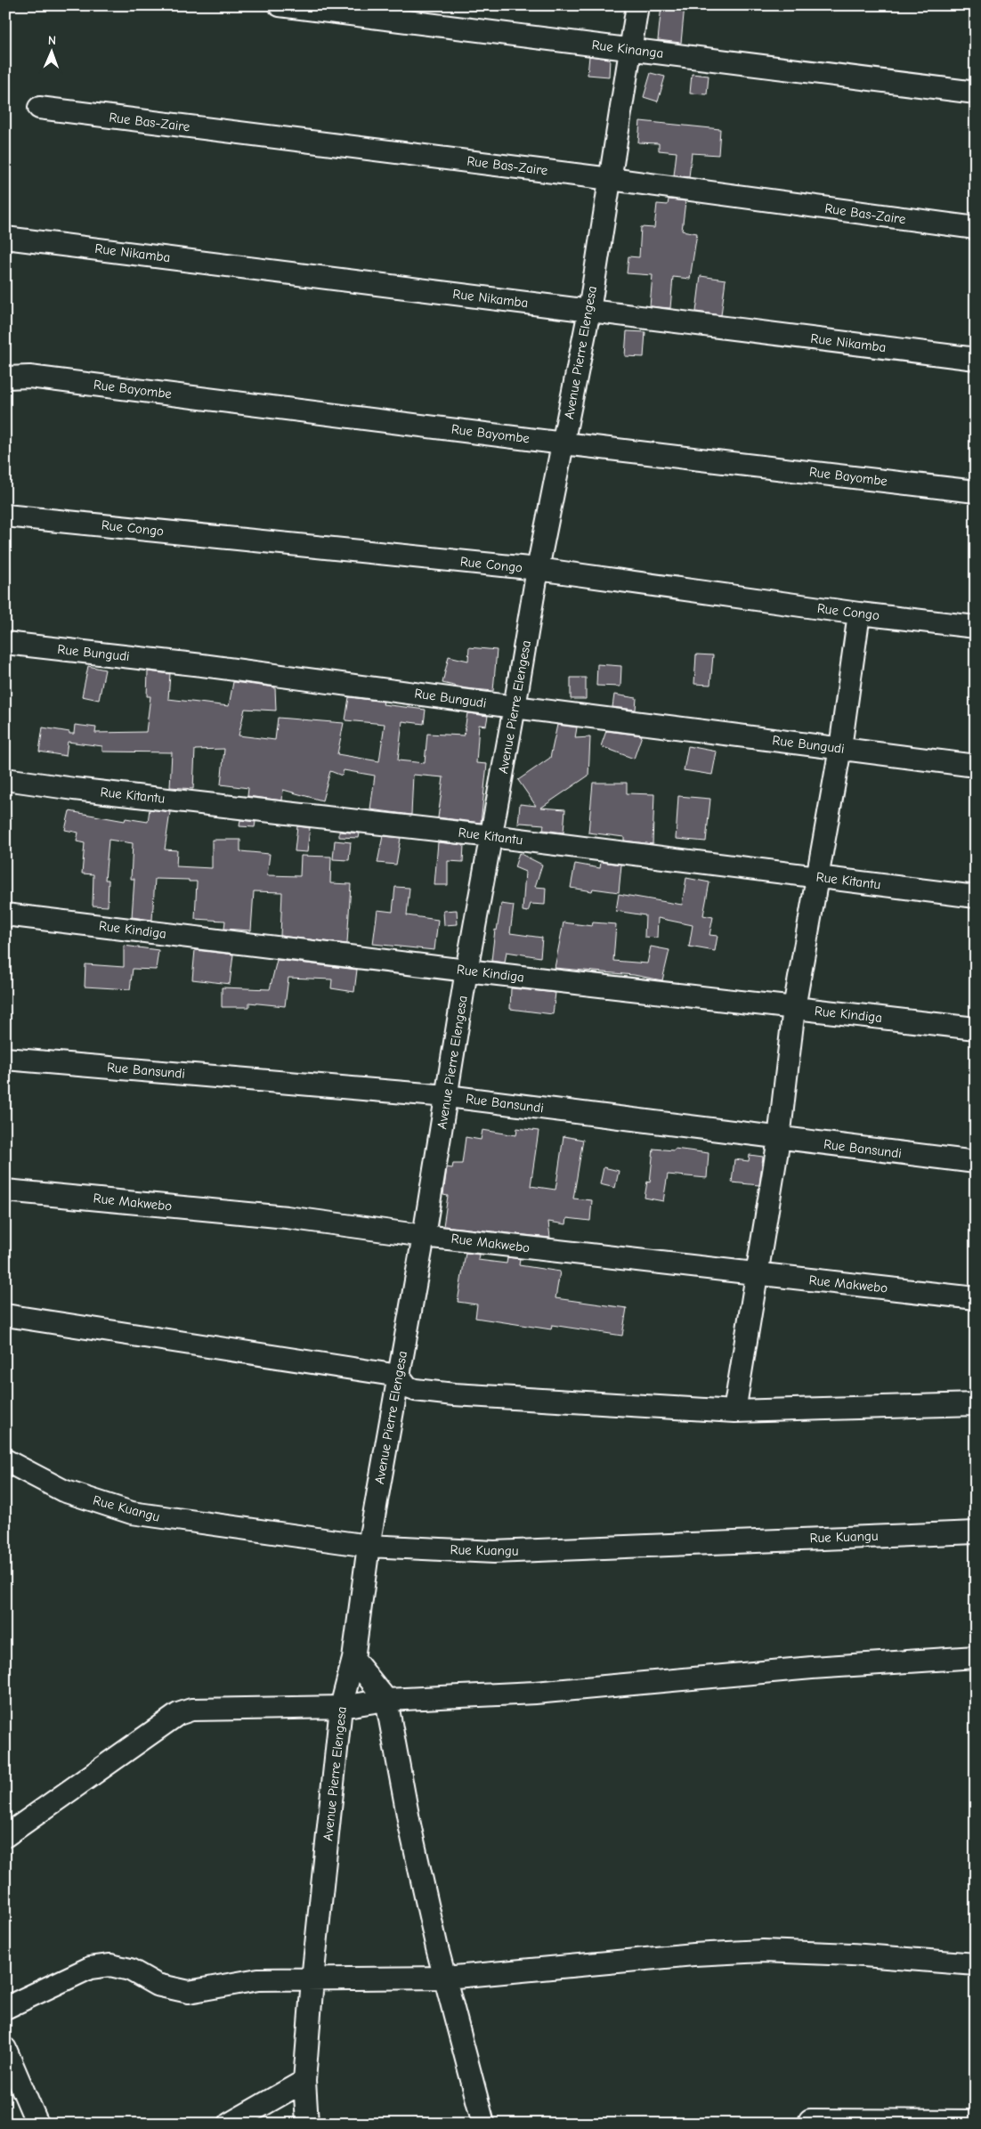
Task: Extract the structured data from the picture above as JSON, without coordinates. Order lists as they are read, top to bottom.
{
  "streets": {
    "street": [
      "Rue Kinanga",
      "Rue Bas-Zaire",
      "Rue Nikamba",
      "Avenue Pierre Elengesa",
      "Rue Bayombe",
      "Rue Congo",
      "Rue Bungudi",
      "Rue Kitantu",
      "Rue Kindiga",
      "Rue Bansundi",
      "Rue Makwebo",
      "Rue Kuangu"
    ]
  },
  "crossings": [
    ["Rue Kinanga", "Avenue Pierre Elengesa"],
    ["Rue Bas-Zaire", "Avenue Pierre Elengesa"],
    ["Rue Nikamba", "Avenue Pierre Elengesa"],
    ["Avenue Pierre Elengesa", "Rue Bayombe"],
    ["Avenue Pierre Elengesa", "Rue Congo"],
    ["Avenue Pierre Elengesa", "Rue Bungudi"],
    ["Avenue Pierre Elengesa", "Rue Kitantu"],
    ["Avenue Pierre Elengesa", "Rue Kindiga"],
    ["Avenue Pierre Elengesa", "Rue Bansundi"],
    ["Avenue Pierre Elengesa", "Rue Makwebo"],
    ["Avenue Pierre Elengesa", "Rue Kuangu"]
  ],
  "north": "top"
}
